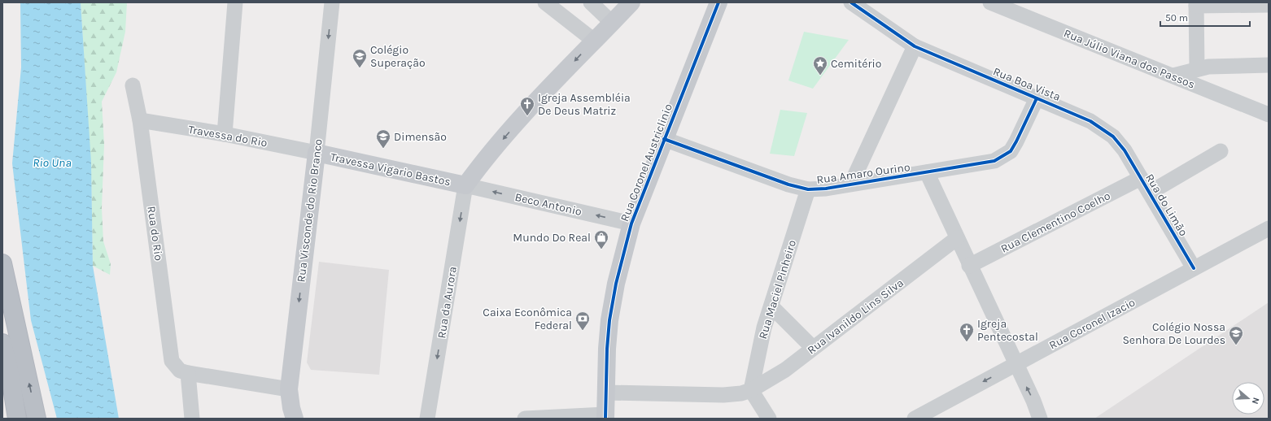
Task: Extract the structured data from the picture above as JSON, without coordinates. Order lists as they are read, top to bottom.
{
  "streets": {
    "main road": ["Rua Coronel Austriclinio", "Travessa Vigario Bastos", "Rua Visconde do Rio Branco"],
    "street": [
      "Rua Júlio Viana dos Passos",
      "Rua Boa Vista",
      "Travessa do Rio",
      "Rua Amaro Ourino",
      "Beco Antonio",
      "Rua do Limão",
      "Rua Clementino Coelho",
      "Rua do Rio",
      "Rua Maciel Pinheiro",
      "Rua da Aurora",
      "Rua Ivanildo Lins Silva",
      "Rua Coronel Izacio"
    ]
  },
  "crossings": [
    ["Rua Boa Vista", "Rua Amaro Ourino"],
    ["Rua Boa Vista", "Rua do Limão"],
    ["Travessa do Rio", "Travessa Vigario Bastos"],
    ["Travessa do Rio", "Rua Visconde do Rio Branco"],
    ["Travessa do Rio", "Rua do Rio"],
    ["Rua Coronel Austriclinio", "Rua Amaro Ourino"],
    ["Rua Coronel Austriclinio", "Beco Antonio"],
    ["Rua Coronel Austriclinio", "Rua Ivanildo Lins Silva"],
    ["Travessa Vigario Bastos", "Beco Antonio"],
    ["Travessa Vigario Bastos", "Rua Visconde do Rio Branco"],
    ["Travessa Vigario Bastos", "Rua da Aurora"],
    ["Rua Amaro Ourino", "Rua Maciel Pinheiro"],
    ["Beco Antonio", "Rua da Aurora"],
    ["Rua do Limão", "Rua Clementino Coelho"],
    ["Rua do Limão", "Rua Coronel Izacio"],
    ["Rua Visconde do Rio Branco", "Rua do Rio"],
    ["Rua Maciel Pinheiro", "Rua Ivanildo Lins Silva"]
  ],
  "one_way": ["Beco Antonio", "Rua da Aurora"],
  "water": ["Rio Una"],
  "places": {
    "school or university": ["Colégio Superação", "Dimensão", "Colégio Nossa Senhora De Lourdes"],
    "place": ["Cemitério"],
    "church": ["Igreja Assembléia De Deus Matriz", "Igreja Pentecostal"],
    "shop": ["Mundo Do Real"],
    "bank": ["Caixa Econômica Federal"]
  },
  "scale_bar": "50 m",
  "north": "right"
}
